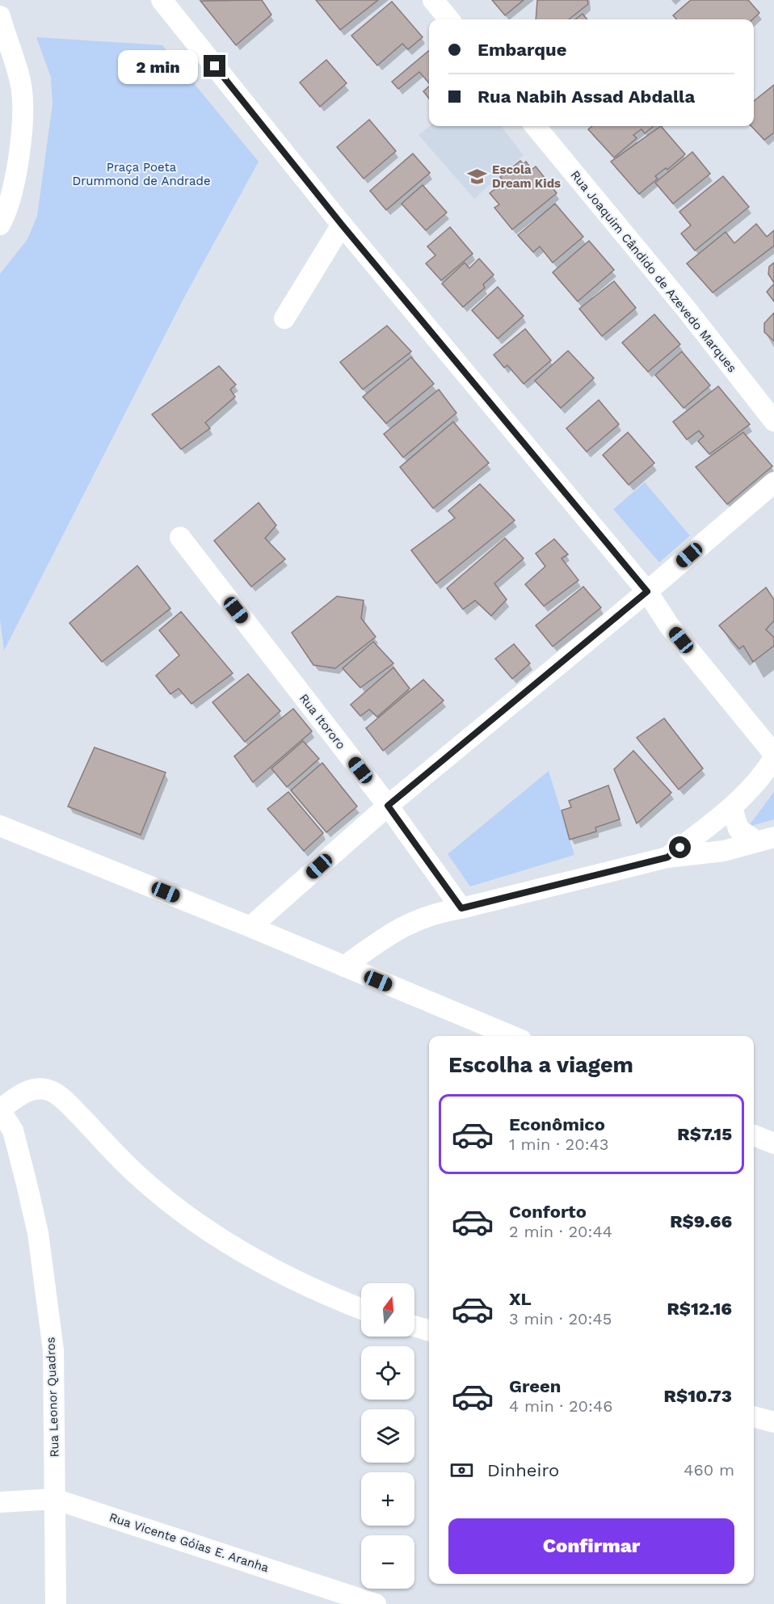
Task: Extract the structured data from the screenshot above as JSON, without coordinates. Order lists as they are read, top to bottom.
{
  "streets": {
    "street": [
      "Rua Joaquim Cândido de Azevedo Marques",
      "Rua Itororo",
      "Rua Leonor Quadros",
      "Rua Vicente Góias E. Aranha"
    ]
  },
  "crossings": [
    ["Rua Leonor Quadros", "Rua Vicente Góias E. Aranha"]
  ],
  "parks": ["Praça Poeta Drummond de Andrade"],
  "places": {
    "school or university": ["Escola Dream Kids"]
  },
  "north": "top",
  "page": {
    "banner": ["Embarque", "Rua Nabih Assad Abdalla"],
    "bubble": "2 min",
    "heading": "Escolha a viagem",
    "list": [
      {
        "name": "Econômico",
        "note": "1 min · 20:43",
        "value": "R$7.15"
      },
      {
        "name": "Conforto",
        "note": "2 min · 20:44",
        "value": "R$9.66"
      },
      {
        "name": "XL",
        "note": "3 min · 20:45",
        "value": "R$12.16"
      },
      {
        "name": "Green",
        "note": "4 min · 20:46",
        "value": "R$10.73"
      }
    ],
    "map_buttons": ["+", "−"],
    "pay": ["Dinheiro", "460 m"],
    "buttons": "Confirmar"
  }
}
